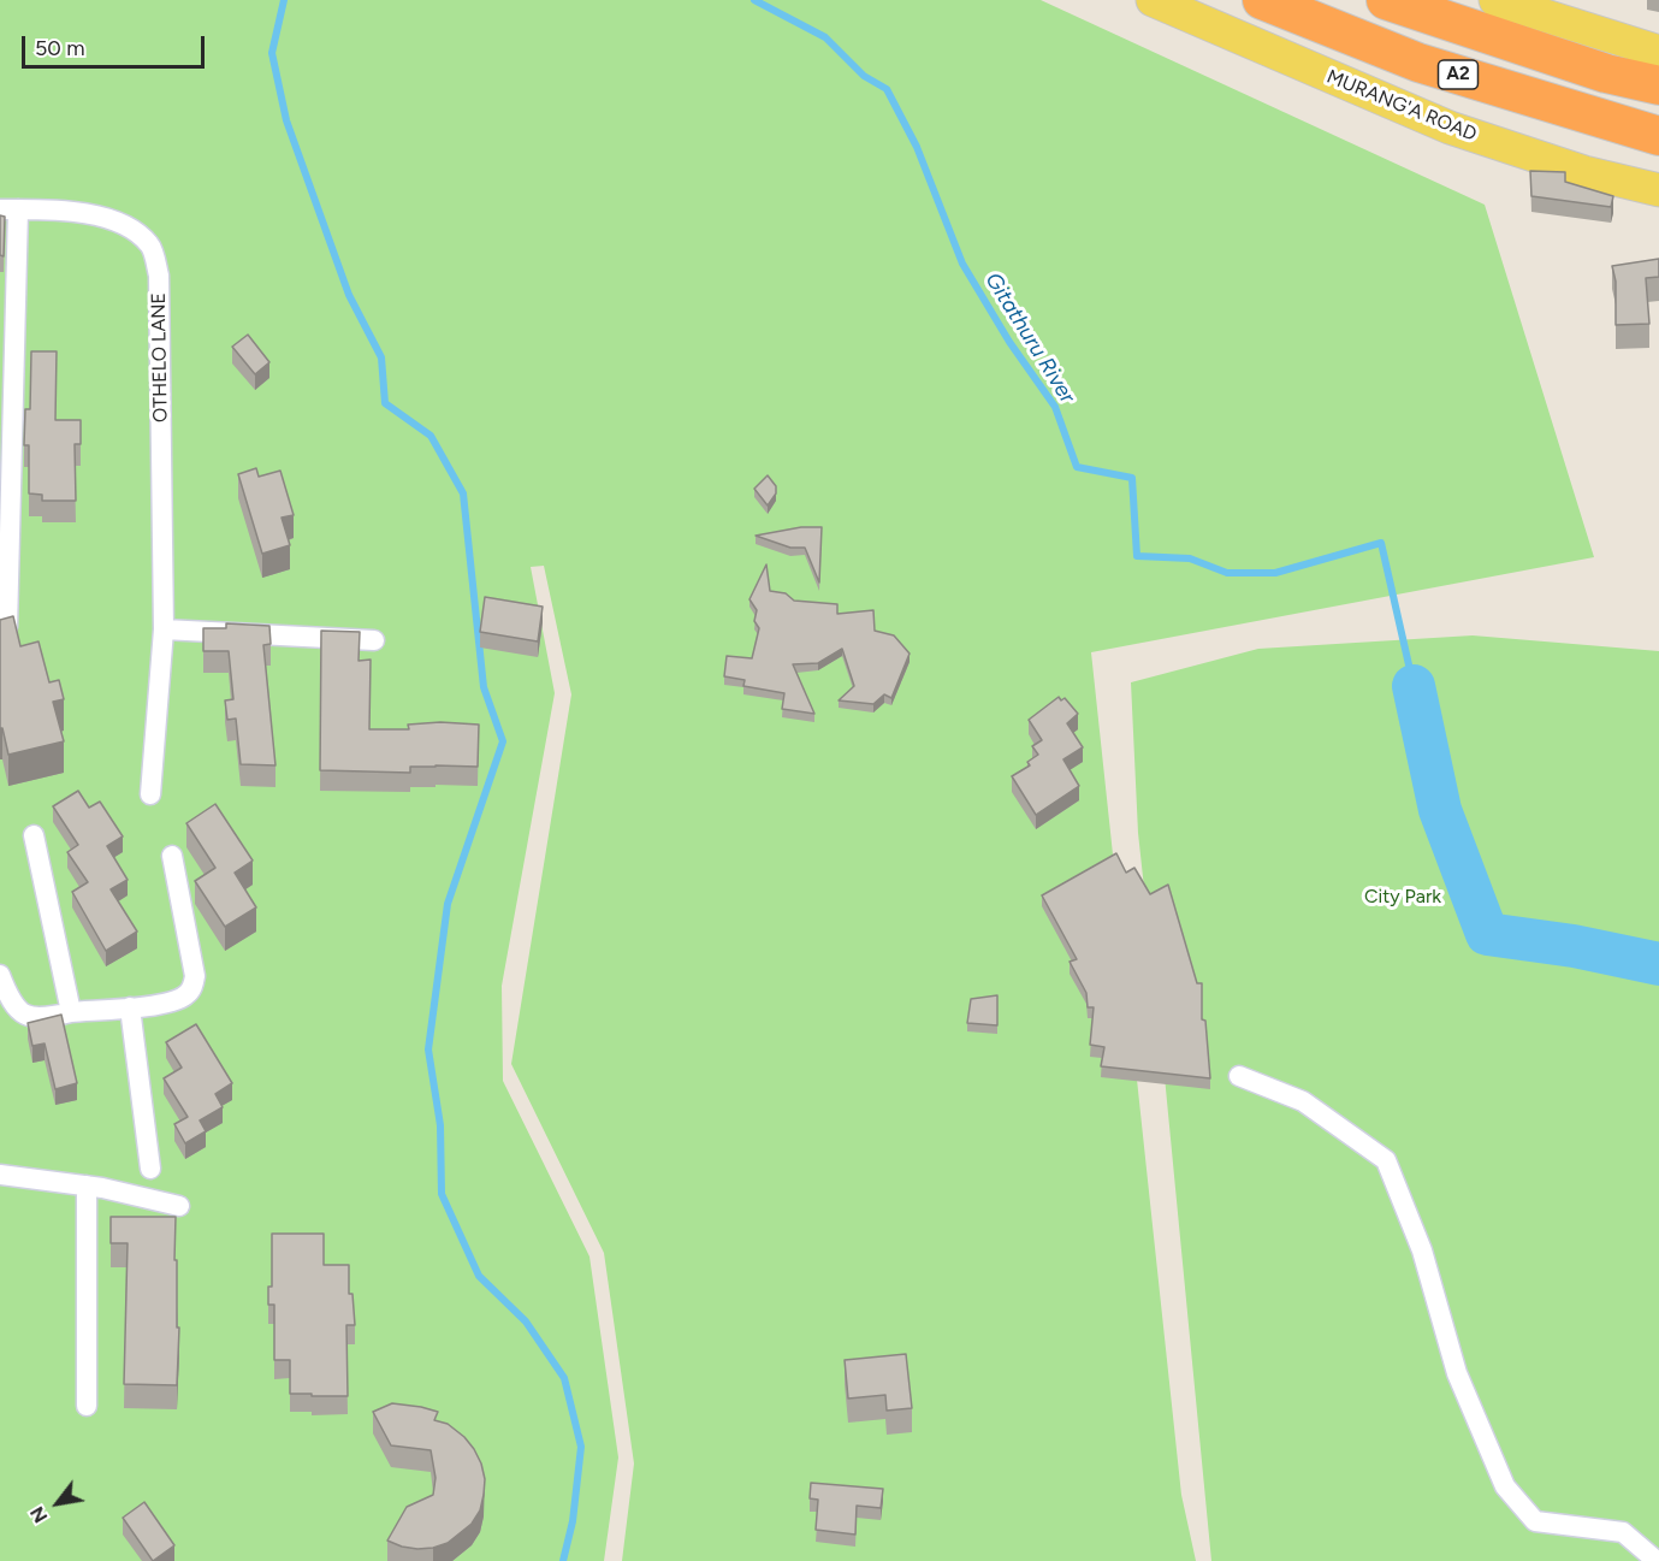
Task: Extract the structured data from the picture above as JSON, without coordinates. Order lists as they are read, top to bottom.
{
  "streets": {
    "highway": ["A2"],
    "main road": ["MURANG'A ROAD"],
    "street": ["OTHELO LANE"]
  },
  "water": ["Gitathuru River"],
  "parks": ["City Park"],
  "scale_bar": "50 m",
  "north": "bottom left"
}
